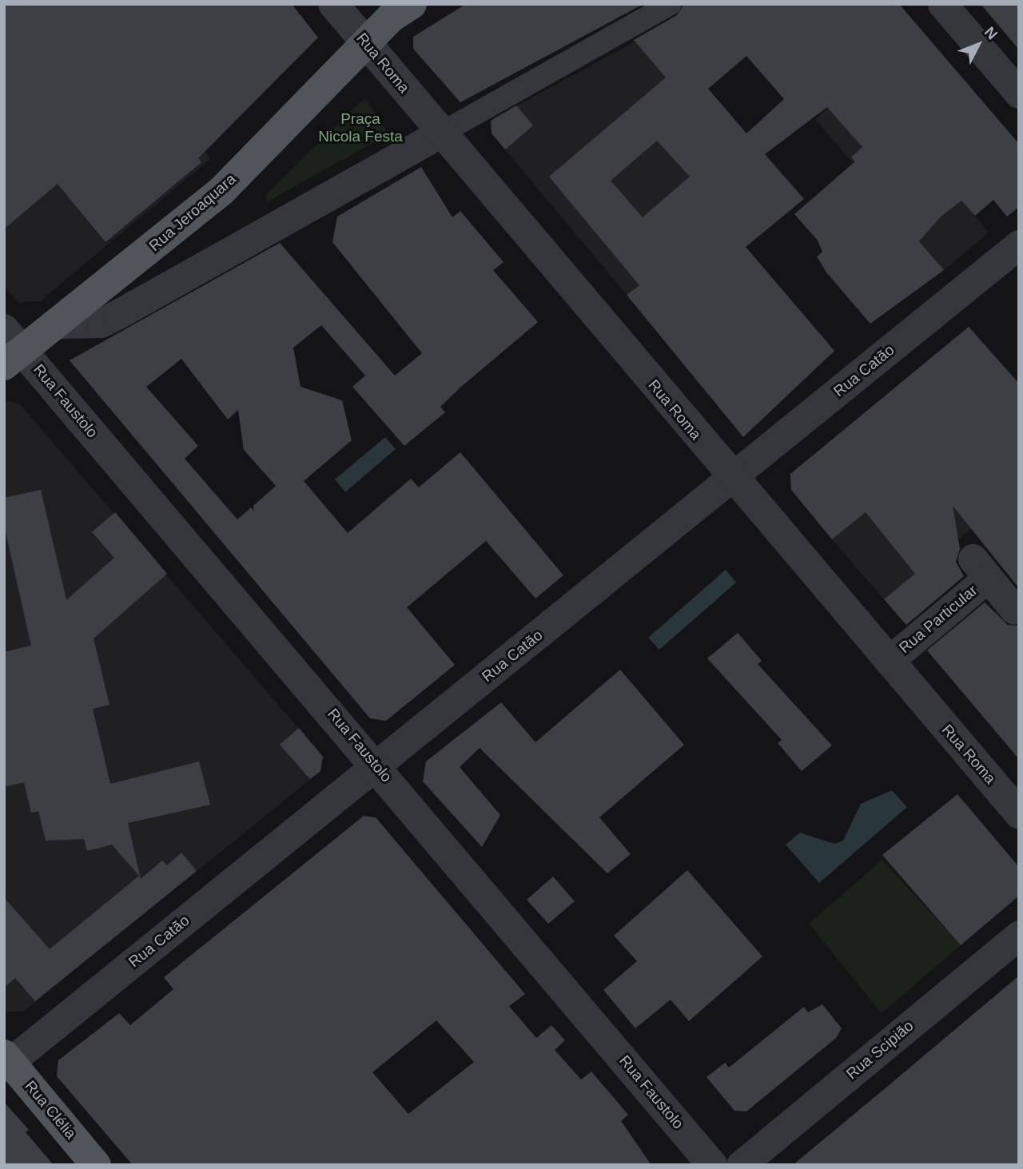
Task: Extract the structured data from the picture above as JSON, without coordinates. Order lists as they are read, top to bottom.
{
  "streets": {
    "main road": ["Rua Jeroaquara", "Rua Clélia"],
    "street": [
      "Rua Roma",
      "Rua Catão",
      "Rua Faustolo",
      "Rua Particular",
      "Rua Scipião"
    ]
  },
  "crossings": [
    ["Rua Roma", "Rua Jeroaquara"],
    ["Rua Roma", "Rua Catão"],
    ["Rua Roma", "Rua Particular"],
    ["Rua Jeroaquara", "Rua Faustolo"],
    ["Rua Catão", "Rua Faustolo"],
    ["Rua Catão", "Rua Clélia"]
  ],
  "parks": ["Praça Nicola Festa"],
  "north": "top right"
}
